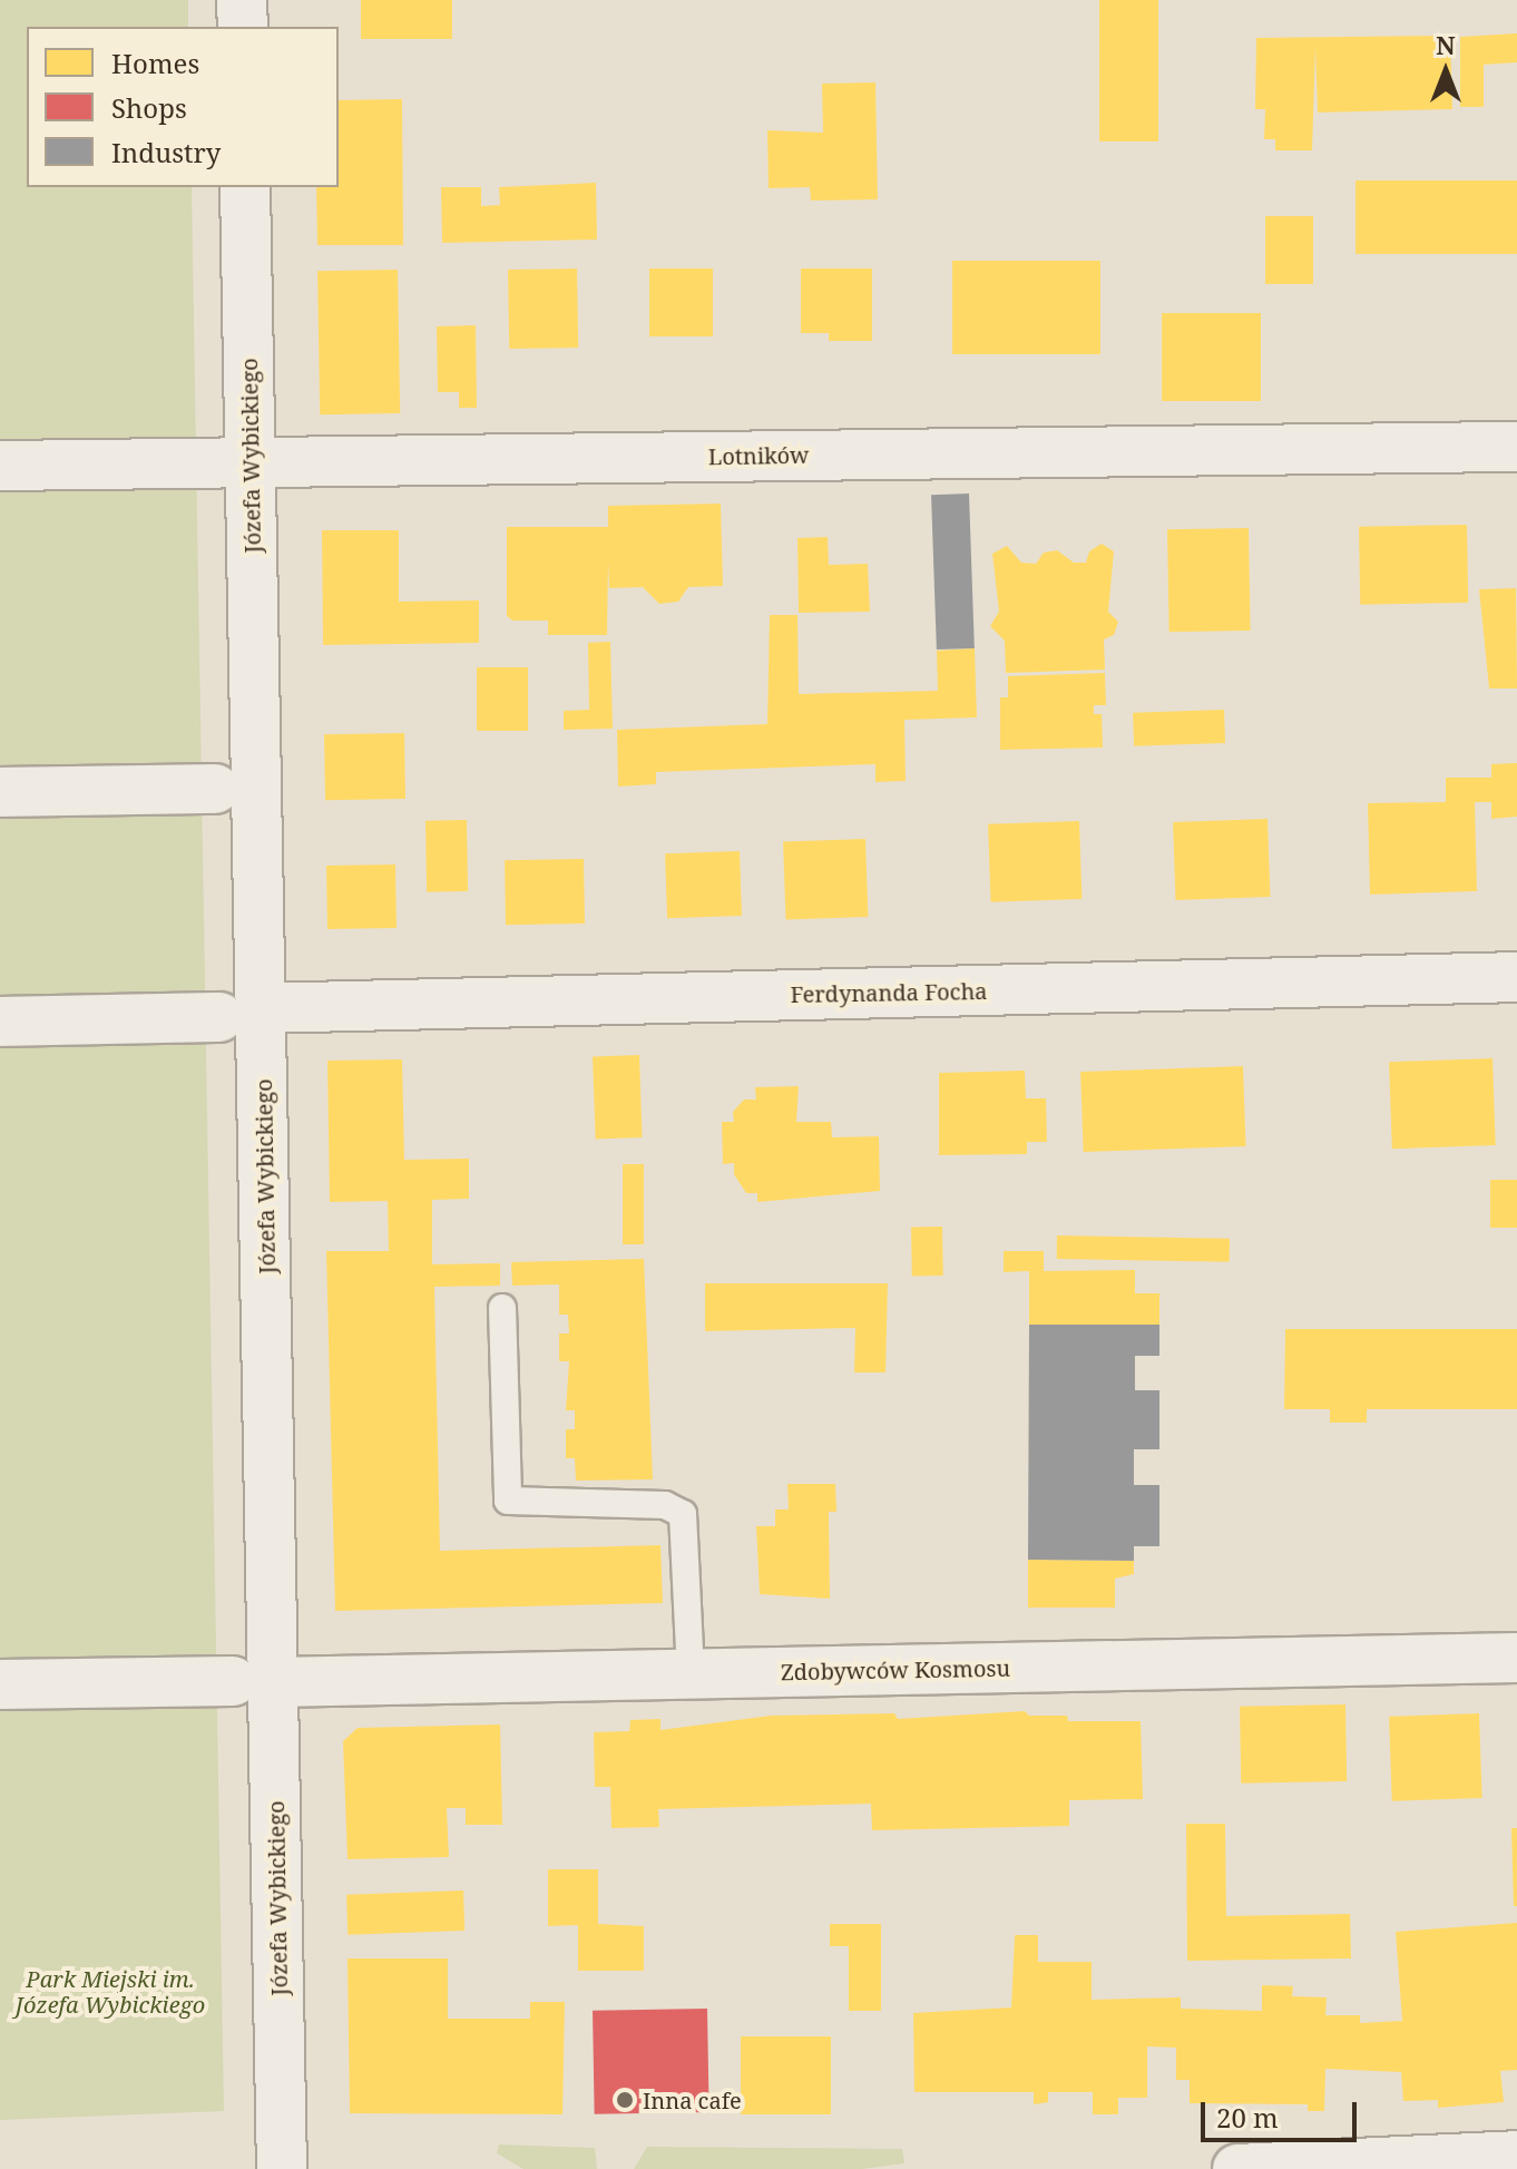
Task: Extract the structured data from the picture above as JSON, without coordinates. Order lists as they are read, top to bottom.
{
  "streets": {
    "street": [
      "Józefa Wybickiego",
      "Lotników",
      "Ferdynanda Focha",
      "Zdobywców Kosmosu"
    ]
  },
  "crossings": [
    ["Józefa Wybickiego", "Lotników"],
    ["Józefa Wybickiego", "Ferdynanda Focha"],
    ["Józefa Wybickiego", "Zdobywców Kosmosu"]
  ],
  "parks": ["Park Miejski im. Józefa Wybickiego"],
  "places": ["Inna cafe"],
  "legend": ["Homes", "Shops", "Industry"],
  "scale_bar": "20 m",
  "north": "top"
}
